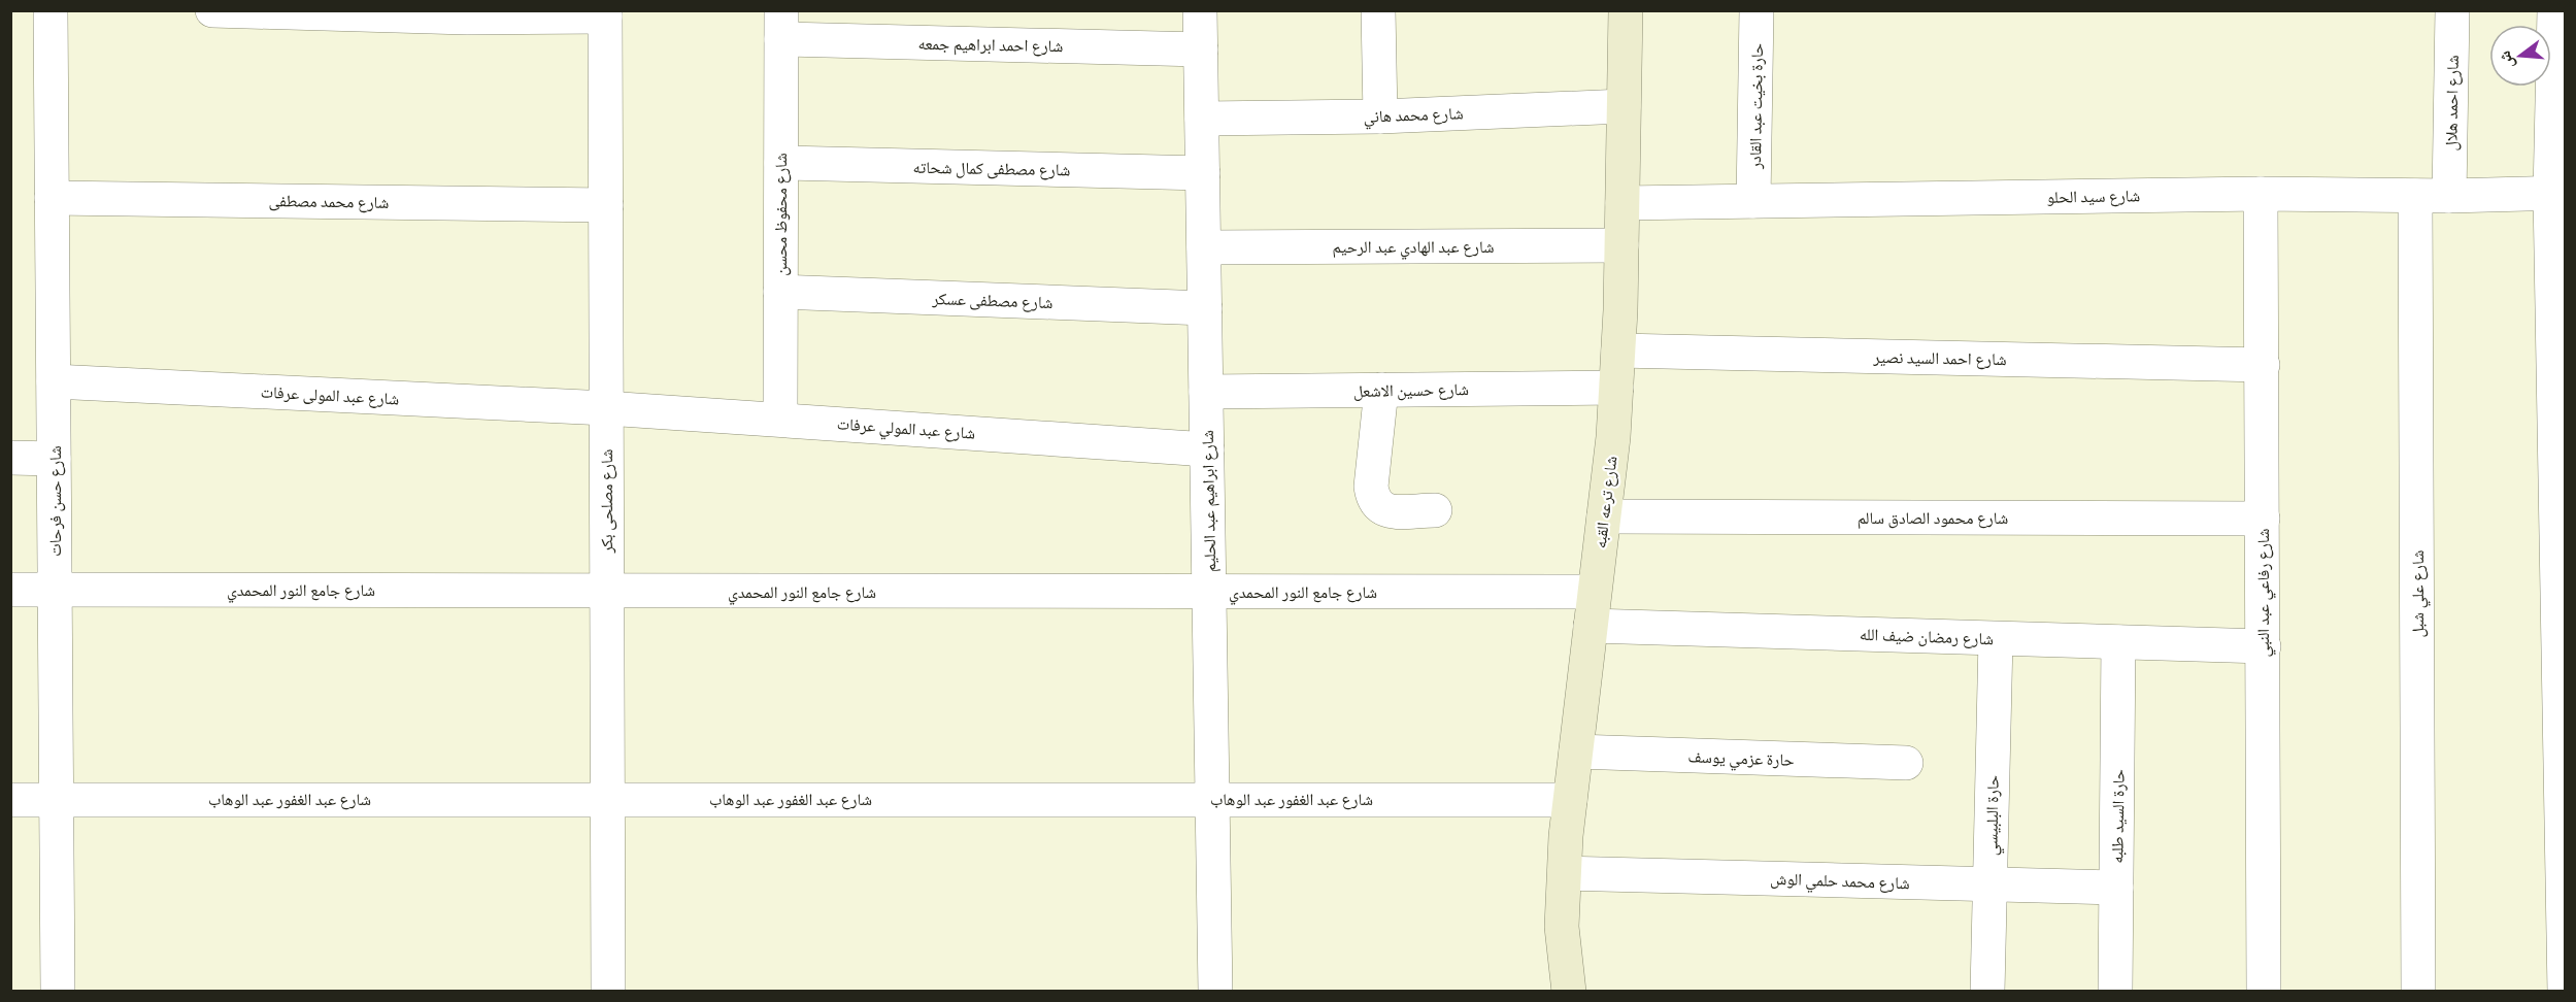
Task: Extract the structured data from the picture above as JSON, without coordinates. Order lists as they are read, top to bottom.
{
  "streets": {
    "street": [
      "شارع احمد ابراهيم جمعه",
      "شارع احمد هلال",
      "حارة بخيت عبد القادر",
      "شارع محمد هاني",
      "شارع مصطفى كمال شحاته",
      "شارع سيد الحلو",
      "شارع محمد مصطفى",
      "شارع محفوظ محسن",
      "شارع عبد الهادي عبد الرحيم",
      "شارع مصطفى عسكر",
      "شارع احمد السيد نصير",
      "شارع حسين الاشعل",
      "شارع عبد المولى عرفات",
      "شارع عبد المولي عرفات",
      "شارع حسن فرحات",
      "شارع مصلحى بكر",
      "شارع ابراهيم عبد الحليم",
      "شارع ترعه القبه",
      "شارع محمود الصادق سالم",
      "شارع جامع النور المحمدي",
      "شارع رفاعي عبد النبي",
      "شارع علي شبل",
      "شارع رمضان ضيف الله",
      "حارة عزمي يوسف",
      "شارع عبد الغفور عبد الوهاب",
      "حارة البلبيسي",
      "حارة السيد طلبه",
      "شارع محمد حلمي الوش"
    ]
  },
  "crossings": [
    ["شارع احمد ابراهيم جمعه", "شارع محفوظ محسن"],
    ["شارع احمد ابراهيم جمعه", "شارع ابراهيم عبد الحليم"],
    ["شارع احمد هلال", "شارع سيد الحلو"],
    ["حارة بخيت عبد القادر", "شارع سيد الحلو"],
    ["شارع محمد هاني", "شارع ابراهيم عبد الحليم"],
    ["شارع محمد هاني", "شارع ترعه القبه"],
    ["شارع مصطفى كمال شحاته", "شارع محفوظ محسن"],
    ["شارع مصطفى كمال شحاته", "شارع ابراهيم عبد الحليم"],
    ["شارع سيد الحلو", "شارع ترعه القبه"],
    ["شارع سيد الحلو", "شارع رفاعي عبد النبي"],
    ["شارع سيد الحلو", "شارع علي شبل"],
    ["شارع محمد مصطفى", "شارع حسن فرحات"],
    ["شارع محمد مصطفى", "شارع مصلحى بكر"],
    ["شارع محفوظ محسن", "شارع مصطفى عسكر"],
    ["شارع محفوظ محسن", "شارع عبد المولي عرفات"],
    ["شارع عبد الهادي عبد الرحيم", "شارع ابراهيم عبد الحليم"],
    ["شارع عبد الهادي عبد الرحيم", "شارع ترعه القبه"],
    ["شارع مصطفى عسكر", "شارع ابراهيم عبد الحليم"],
    ["شارع احمد السيد نصير", "شارع ترعه القبه"],
    ["شارع احمد السيد نصير", "شارع رفاعي عبد النبي"],
    ["شارع حسين الاشعل", "شارع ابراهيم عبد الحليم"],
    ["شارع حسين الاشعل", "شارع ترعه القبه"],
    ["شارع عبد المولى عرفات", "شارع عبد المولي عرفات"],
    ["شارع عبد المولى عرفات", "شارع حسن فرحات"],
    ["شارع عبد المولى عرفات", "شارع مصلحى بكر"],
    ["شارع عبد المولي عرفات", "شارع مصلحى بكر"],
    ["شارع عبد المولي عرفات", "شارع ابراهيم عبد الحليم"],
    ["شارع حسن فرحات", "شارع جامع النور المحمدي"],
    ["شارع حسن فرحات", "شارع عبد الغفور عبد الوهاب"],
    ["شارع مصلحى بكر", "شارع جامع النور المحمدي"],
    ["شارع مصلحى بكر", "شارع عبد الغفور عبد الوهاب"],
    ["شارع ابراهيم عبد الحليم", "شارع جامع النور المحمدي"],
    ["شارع ابراهيم عبد الحليم", "شارع عبد الغفور عبد الوهاب"],
    ["شارع ترعه القبه", "شارع محمود الصادق سالم"],
    ["شارع ترعه القبه", "شارع جامع النور المحمدي"],
    ["شارع ترعه القبه", "شارع رمضان ضيف الله"],
    ["شارع ترعه القبه", "حارة عزمي يوسف"],
    ["شارع ترعه القبه", "شارع عبد الغفور عبد الوهاب"],
    ["شارع ترعه القبه", "شارع محمد حلمي الوش"],
    ["شارع محمود الصادق سالم", "شارع رفاعي عبد النبي"],
    ["شارع رفاعي عبد النبي", "شارع رمضان ضيف الله"],
    ["شارع رمضان ضيف الله", "حارة البلبيسي"],
    ["شارع رمضان ضيف الله", "حارة السيد طلبه"],
    ["حارة البلبيسي", "شارع محمد حلمي الوش"],
    ["حارة السيد طلبه", "شارع محمد حلمي الوش"]
  ],
  "north": "left"
}
